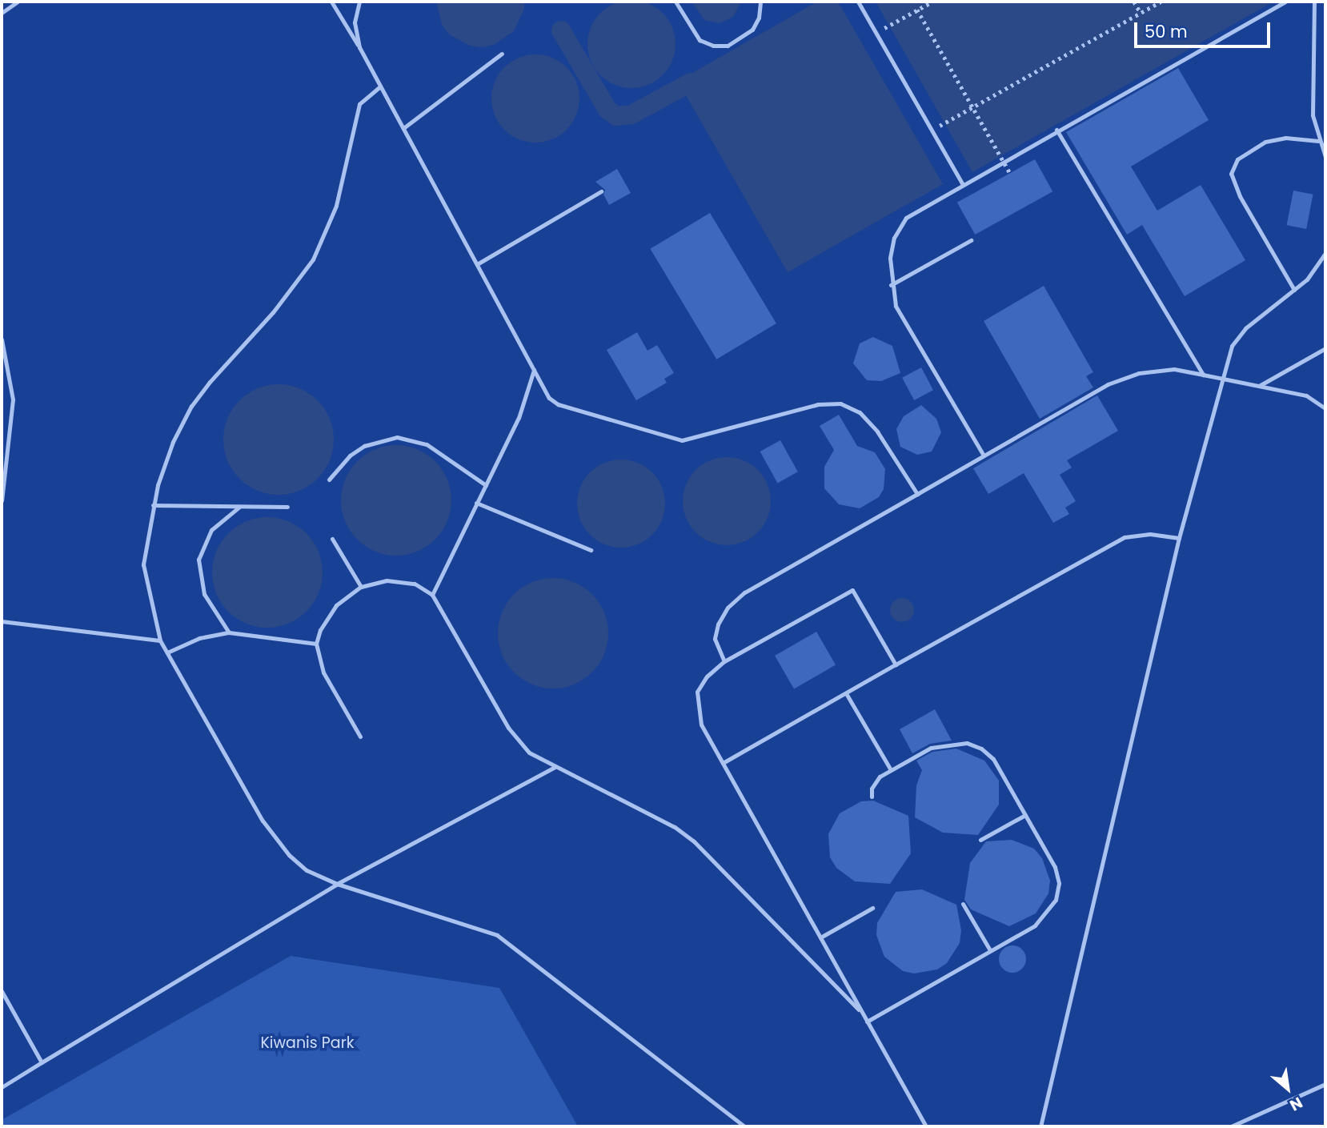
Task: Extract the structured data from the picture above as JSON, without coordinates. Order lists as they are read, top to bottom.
{
  "parks": ["Kiwanis Park"],
  "scale_bar": "50 m",
  "north": "bottom right"
}
